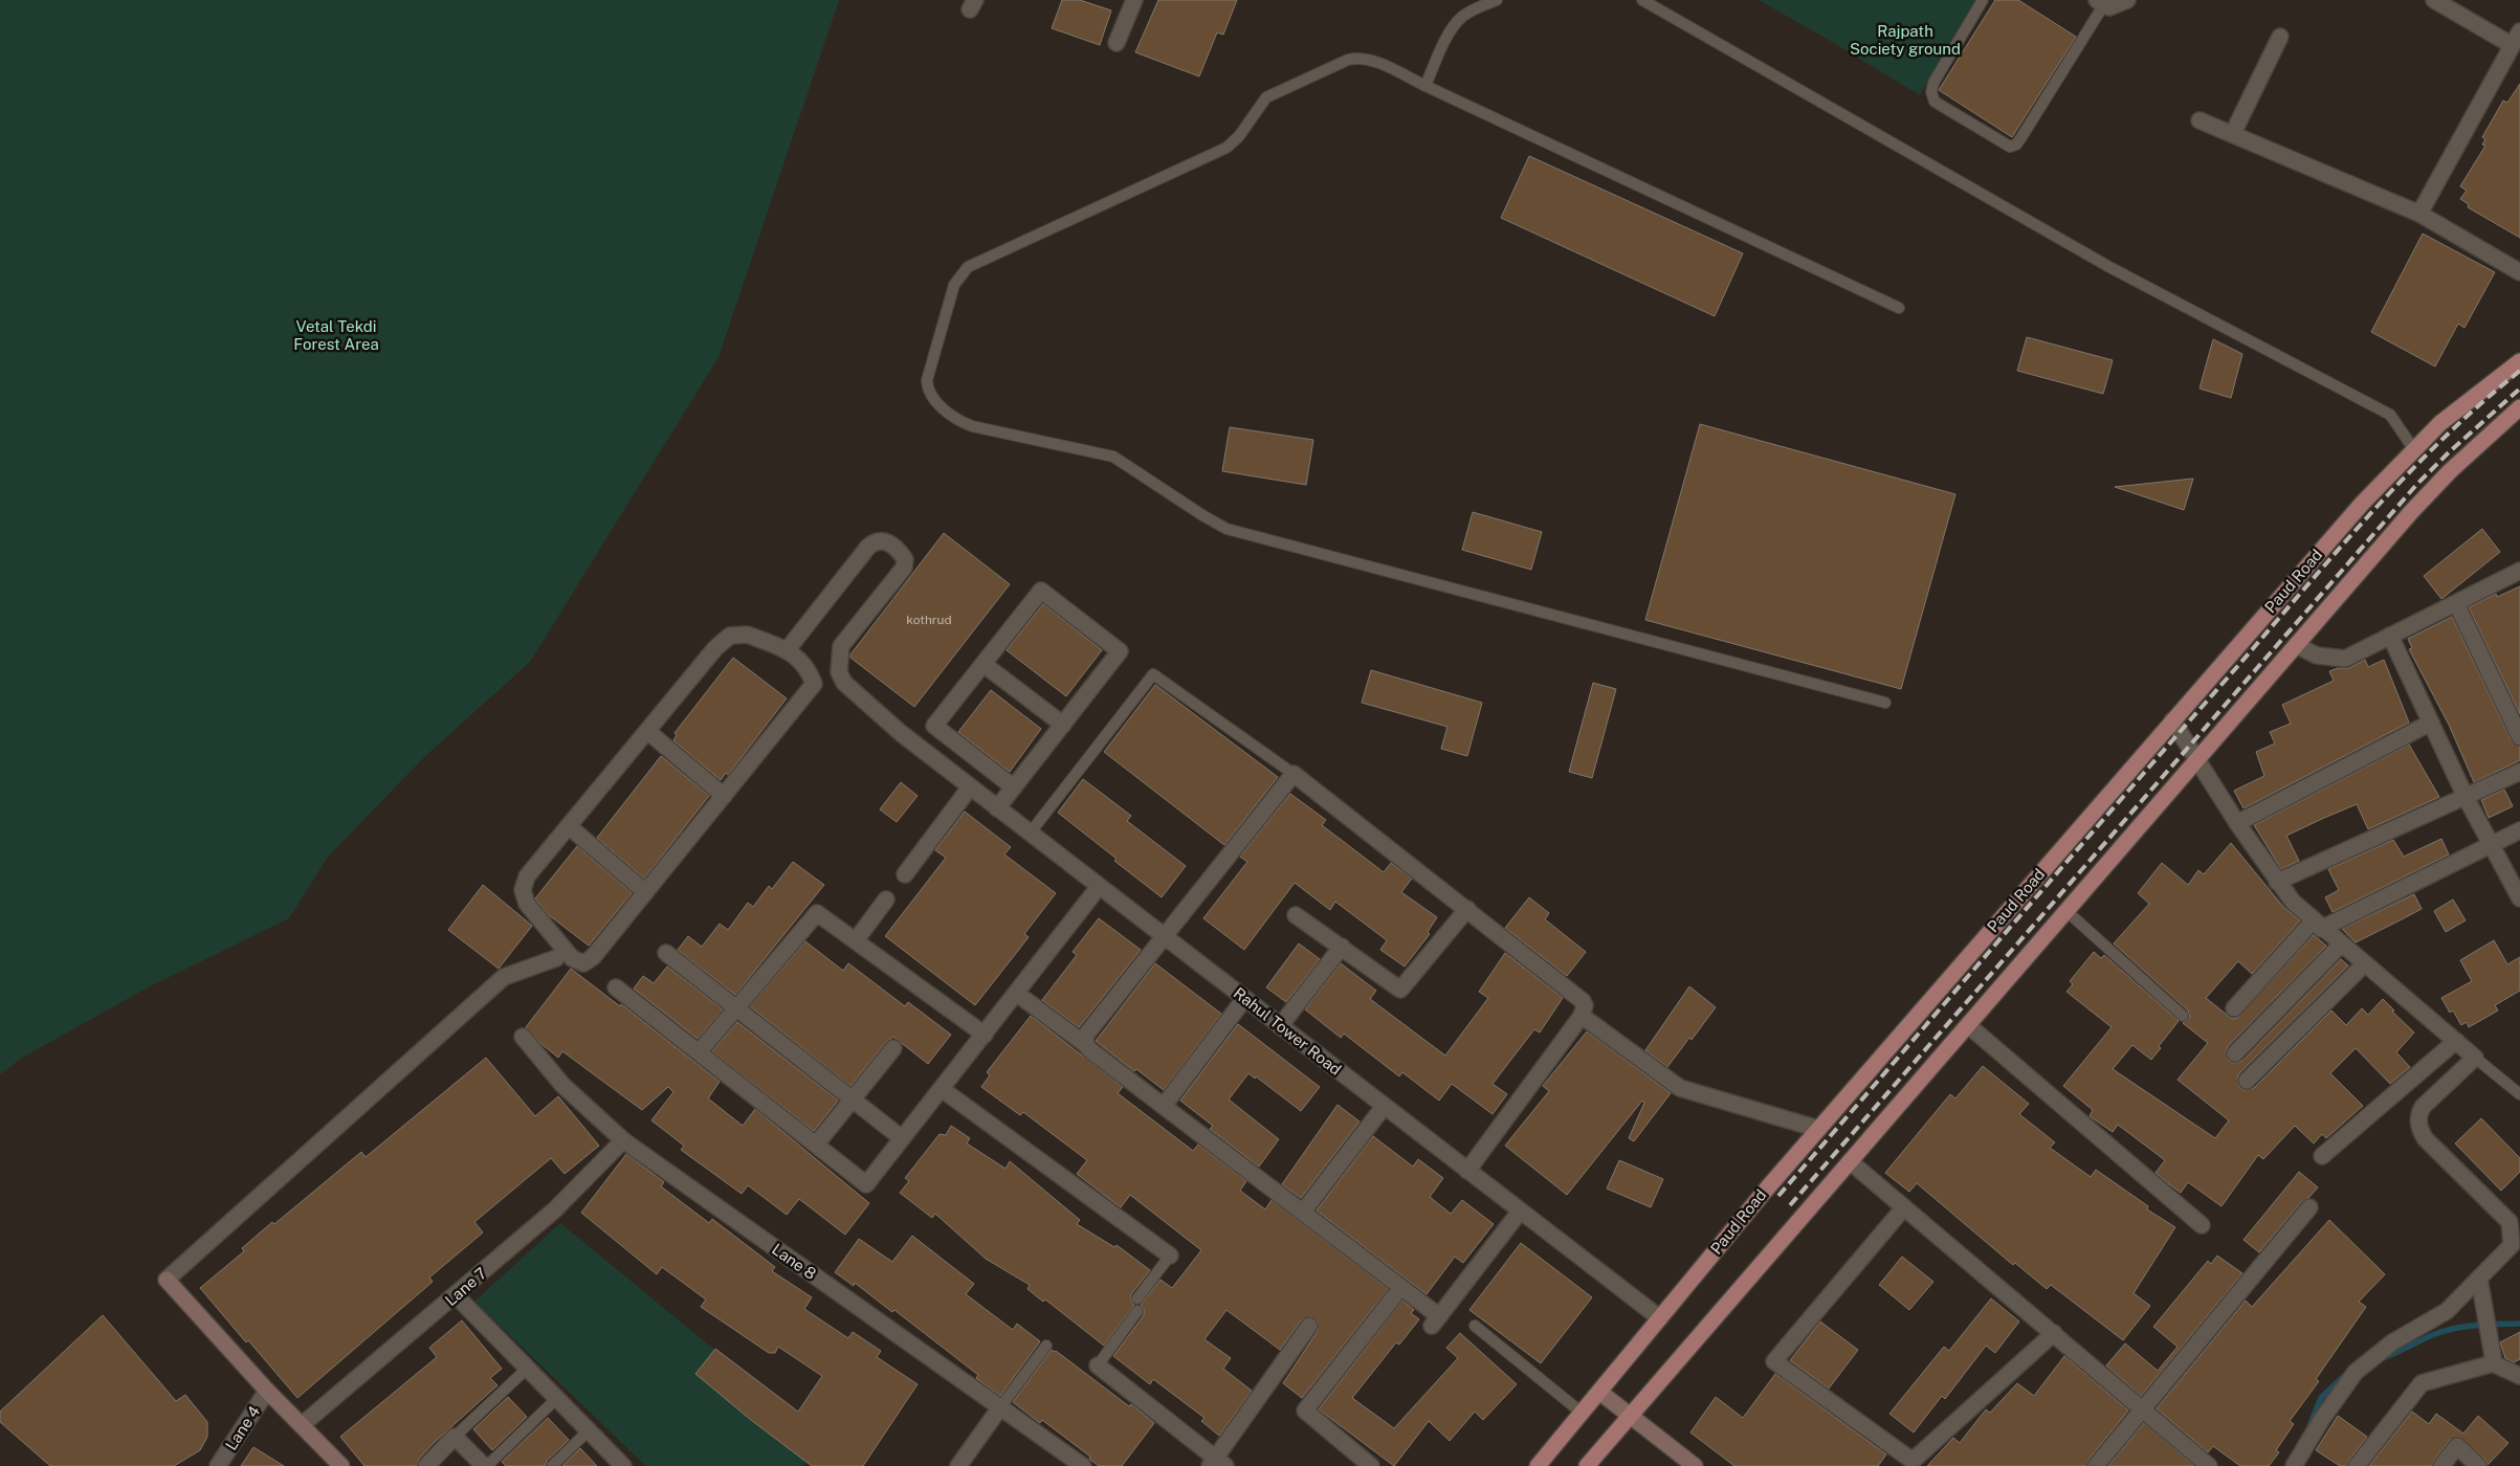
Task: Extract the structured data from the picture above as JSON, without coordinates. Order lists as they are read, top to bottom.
{
  "streets": {
    "main road": ["Paud Road"],
    "street": [
      "Rahul Tower Road",
      "Lane 8",
      "Lane 7",
      "Lane 4"
    ]
  },
  "crossings": [
    ["Paud Road", "Rahul Tower Road"],
    ["Lane 8", "Lane 7"]
  ],
  "parks": ["Rajpath Society ground", "Vetal Tekdi Forest Area"],
  "house_numbers": ["kothrud"]
}
